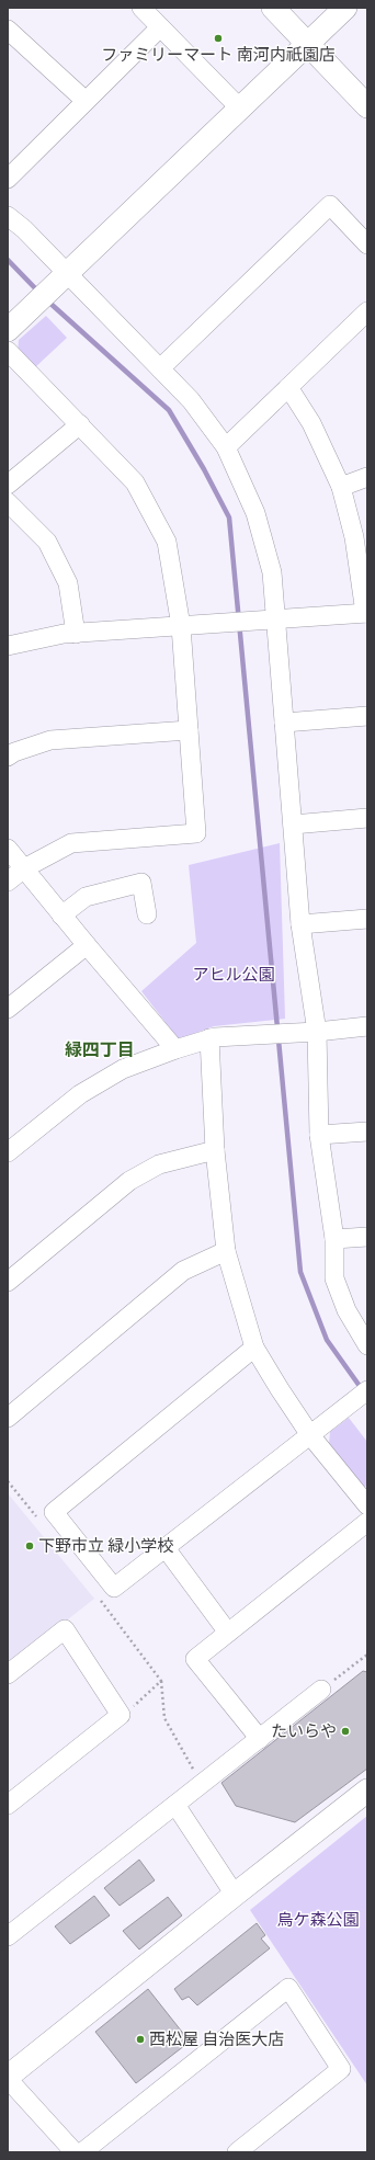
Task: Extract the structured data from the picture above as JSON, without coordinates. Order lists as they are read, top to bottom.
{
  "districts": ["緑四丁目"],
  "parks": ["アヒル公園", "烏ケ森公園"],
  "places": [
    "ファミリーマート 南河内祇園店",
    "下野市立 緑小学校",
    "たいらや",
    "西松屋 自治医大店"
  ]
}
